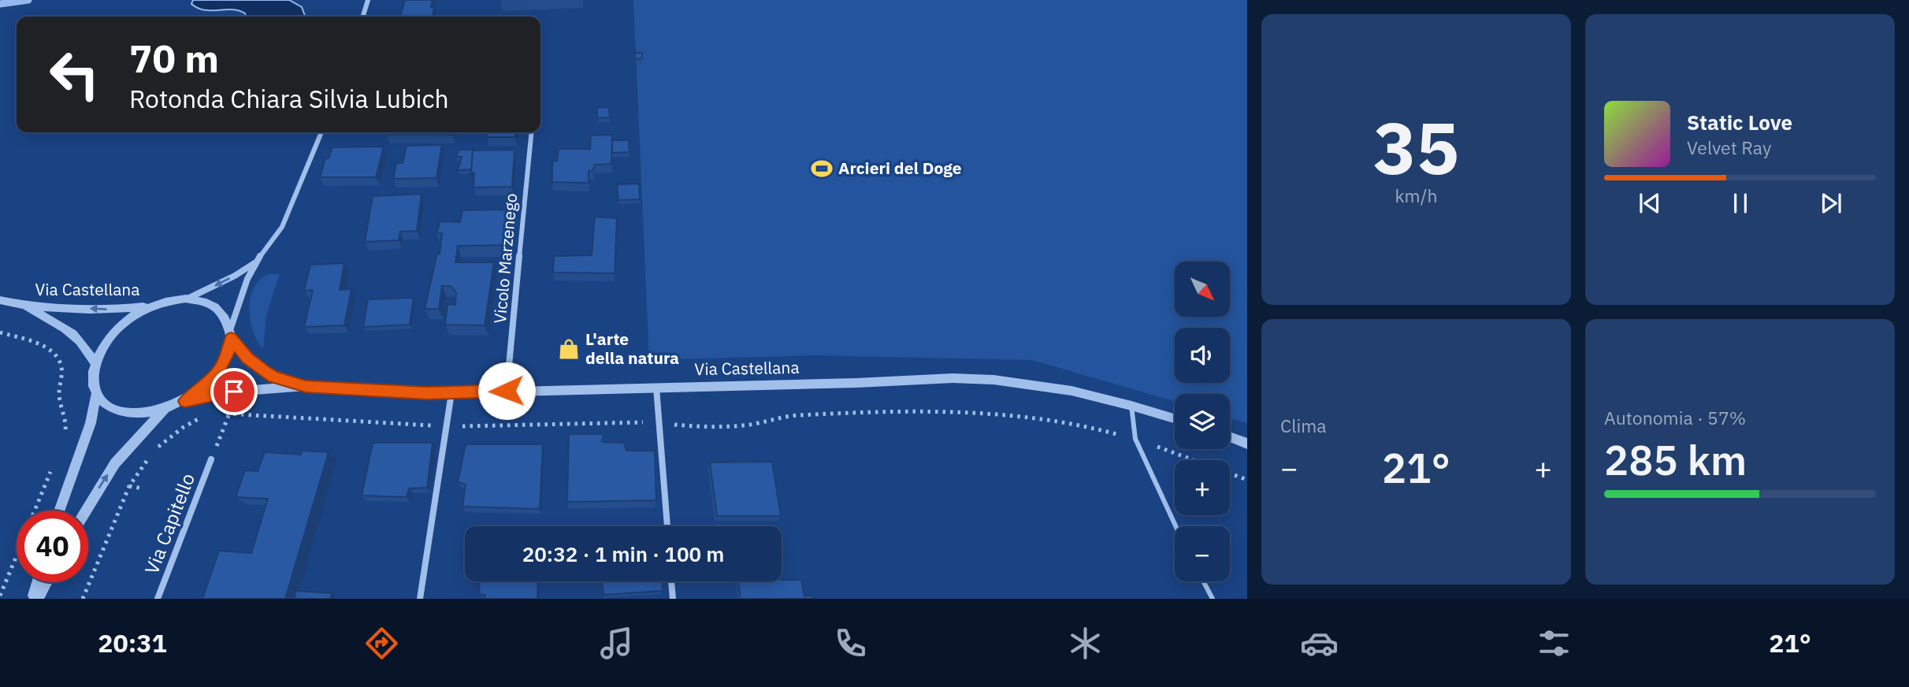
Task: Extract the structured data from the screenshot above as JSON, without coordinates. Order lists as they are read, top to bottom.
{
  "streets": {
    "street": ["Vicolo Marzenego", "Via Castellana", "Via Capitello"]
  },
  "crossings": [
    ["Vicolo Marzenego", "Via Castellana"]
  ],
  "places": {
    "sports": ["Arcieri del Doge"],
    "shop": ["L'arte della natura"]
  },
  "north": "bottom right",
  "page": {
    "tile": [
      ["35", "km/h"],
      "Clima",
      ["Autonomia · 57%", "285 km"]
    ],
    "turn": ["70 m", "Rotonda Chiara Silvia Lubich"],
    "song": ["Static Love", "Velvet Ray"],
    "map_buttons": ["+", "−"],
    "heat": ["−", "21°", "+"],
    "limit": "40",
    "trip": "20:32 · 1 min · 100 m",
    "tabs": ["20:31", "21°"]
  }
}
